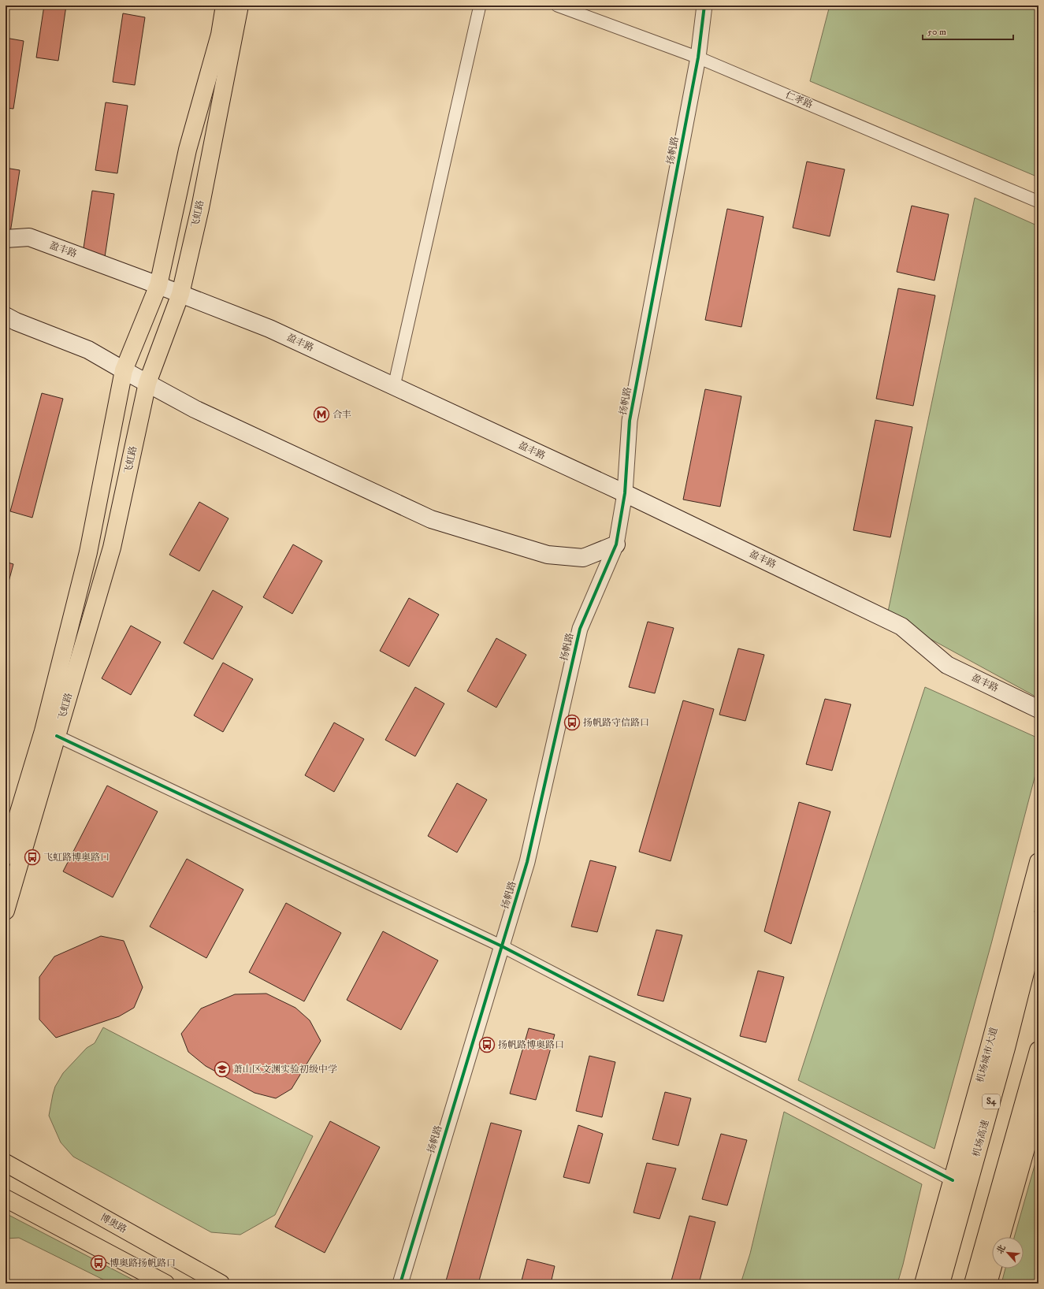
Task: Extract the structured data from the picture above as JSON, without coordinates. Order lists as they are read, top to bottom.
{
  "streets": {
    "main road": [
      "飞虹路",
      "盈丰路",
      "机场城市大道",
      "S4",
      "机场高速",
      "博奥路"
    ],
    "street": ["仁孝路", "扬帆路"]
  },
  "crossings": [
    ["仁孝路", "扬帆路"],
    ["扬帆路", "盈丰路"],
    ["飞虹路", "盈丰路"]
  ],
  "places": {
    "metro station": ["合丰"],
    "bus stop": [
      "扬帆路守信路口",
      "飞虹路博奥路口",
      "扬帆路博奥路口",
      "博奥路扬帆路口"
    ],
    "school or university": ["萧山区文渊实验初级中学"]
  },
  "scale_bar": "50 m",
  "north": "top left"
}
